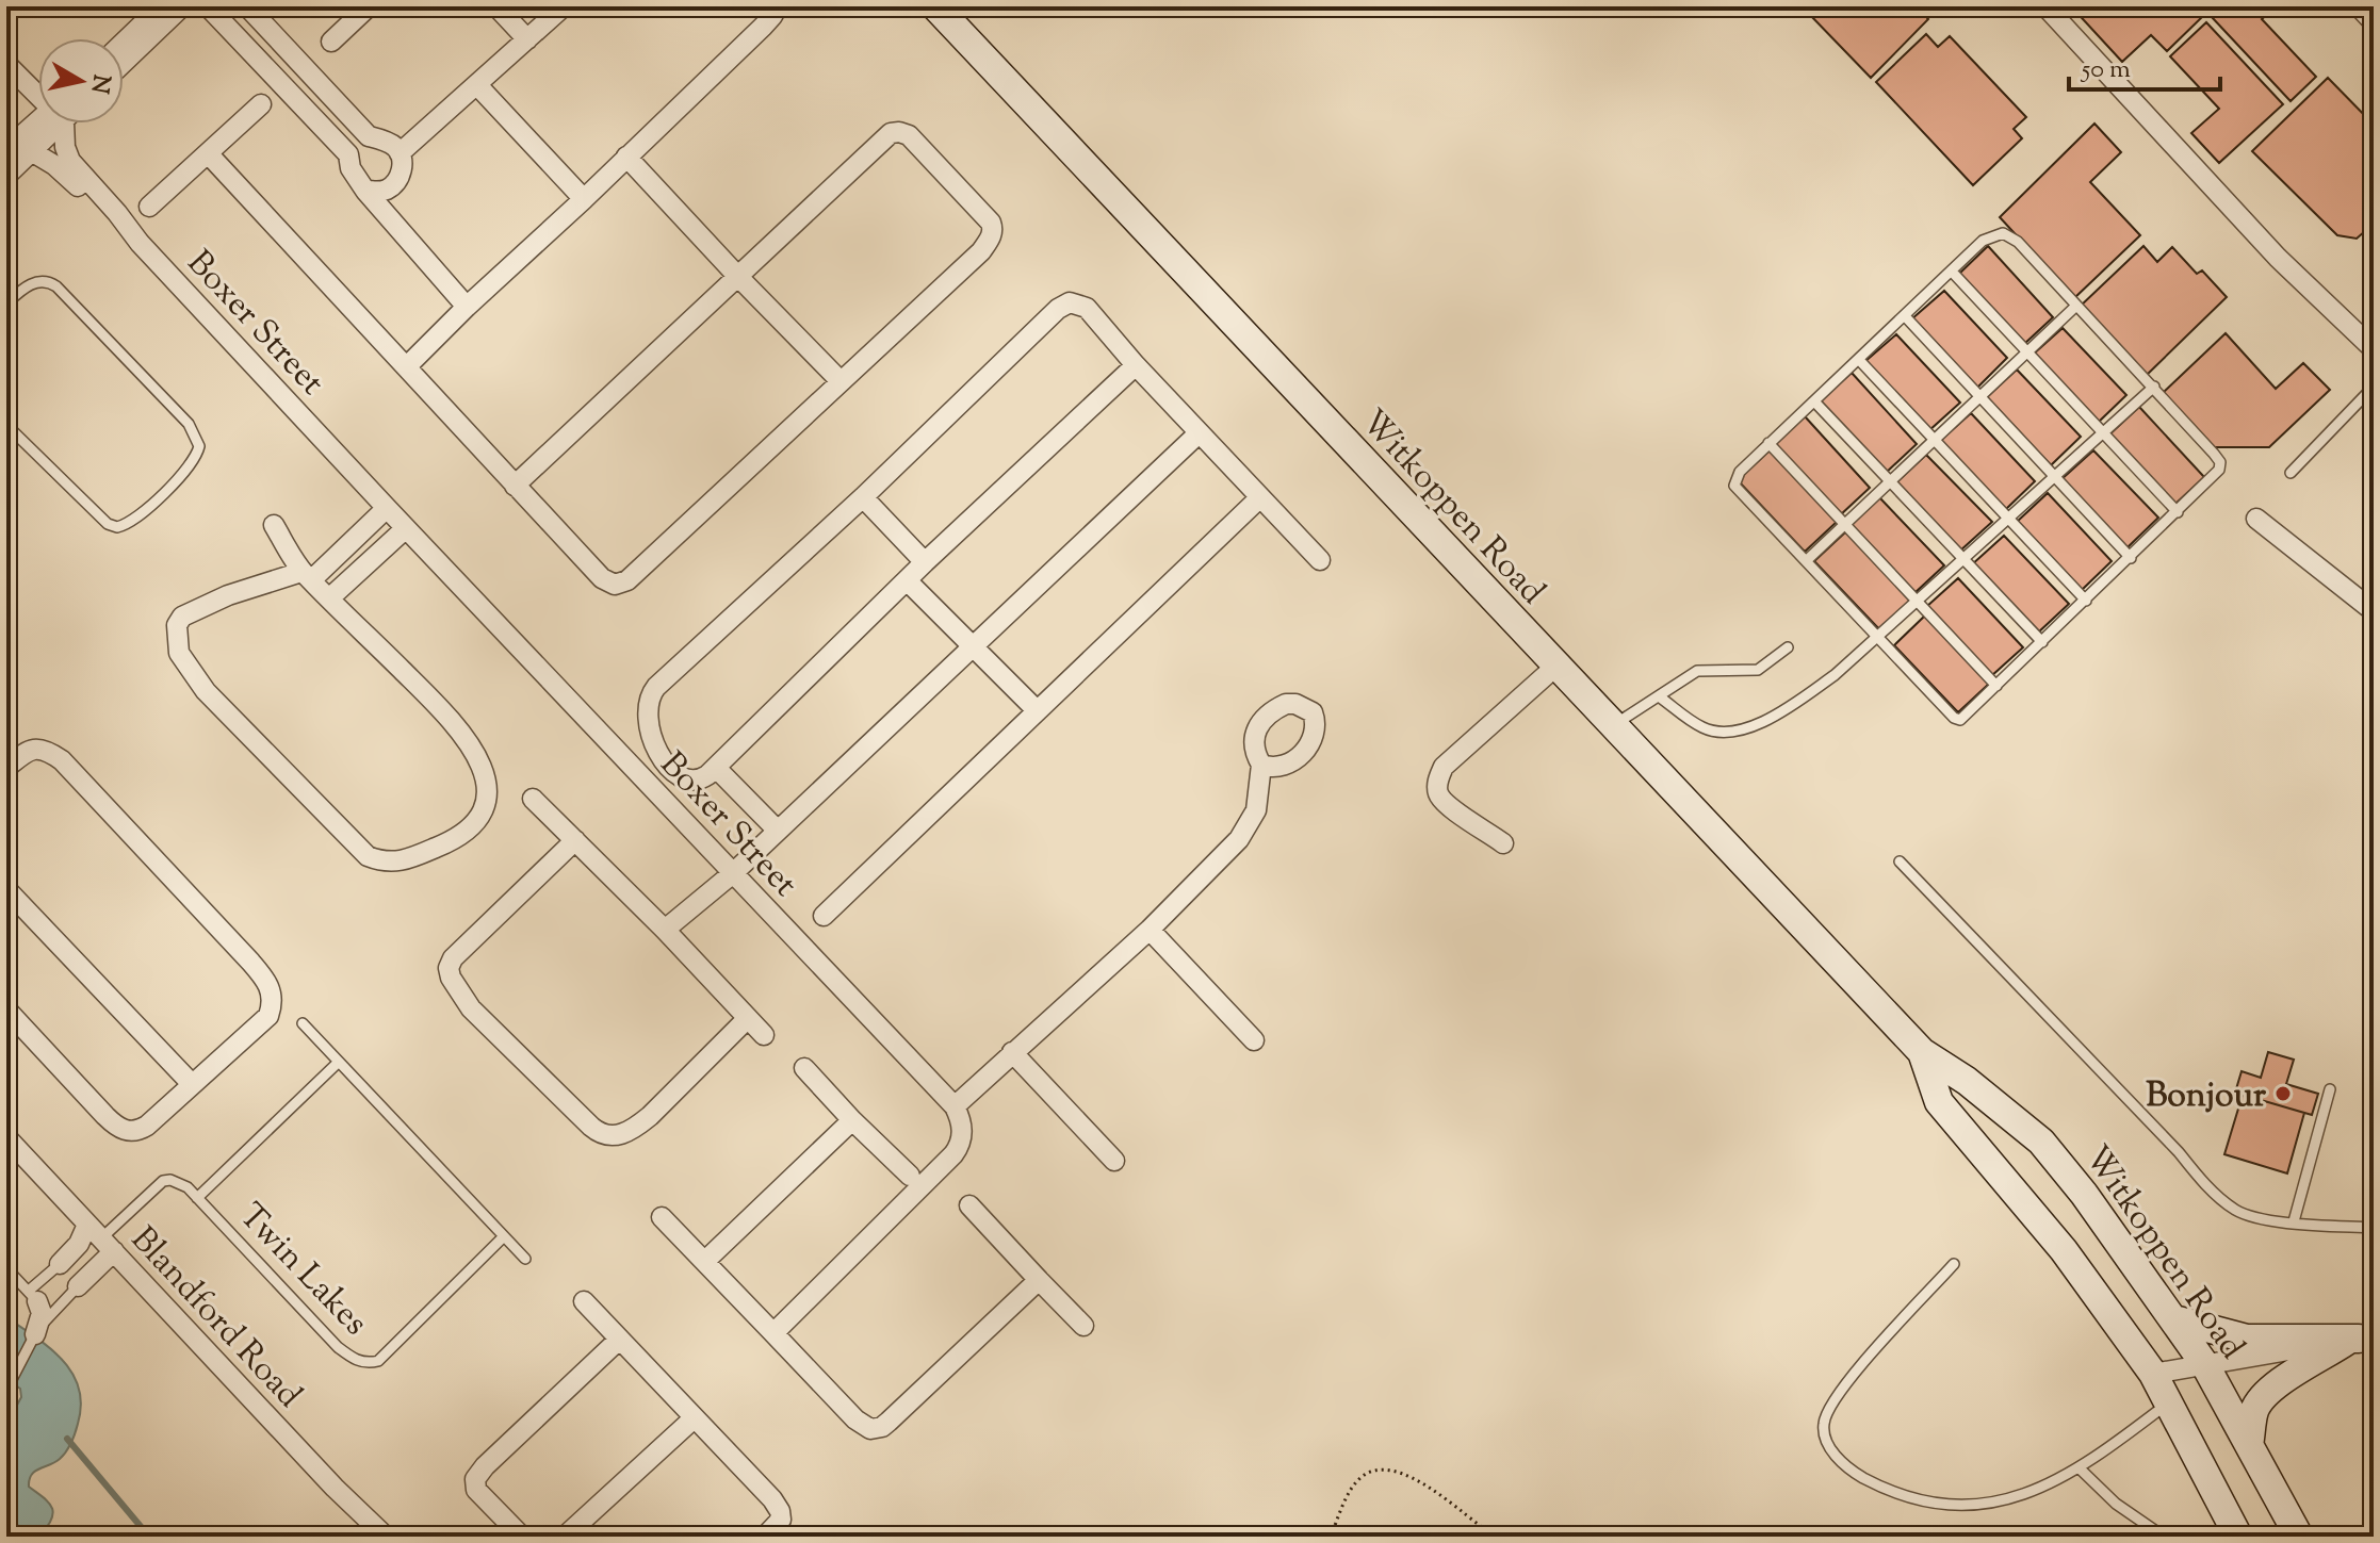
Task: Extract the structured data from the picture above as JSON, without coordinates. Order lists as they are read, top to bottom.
{
  "streets": {
    "main road": ["Witkoppen Road"],
    "street": ["Boxer Street", "Blandford Road"],
    "lane": ["Twin Lakes"]
  },
  "crossings": [
    ["Twin Lakes", "Blandford Road"]
  ],
  "places": ["Bonjour"],
  "scale_bar": "50 m",
  "north": "right"
}
